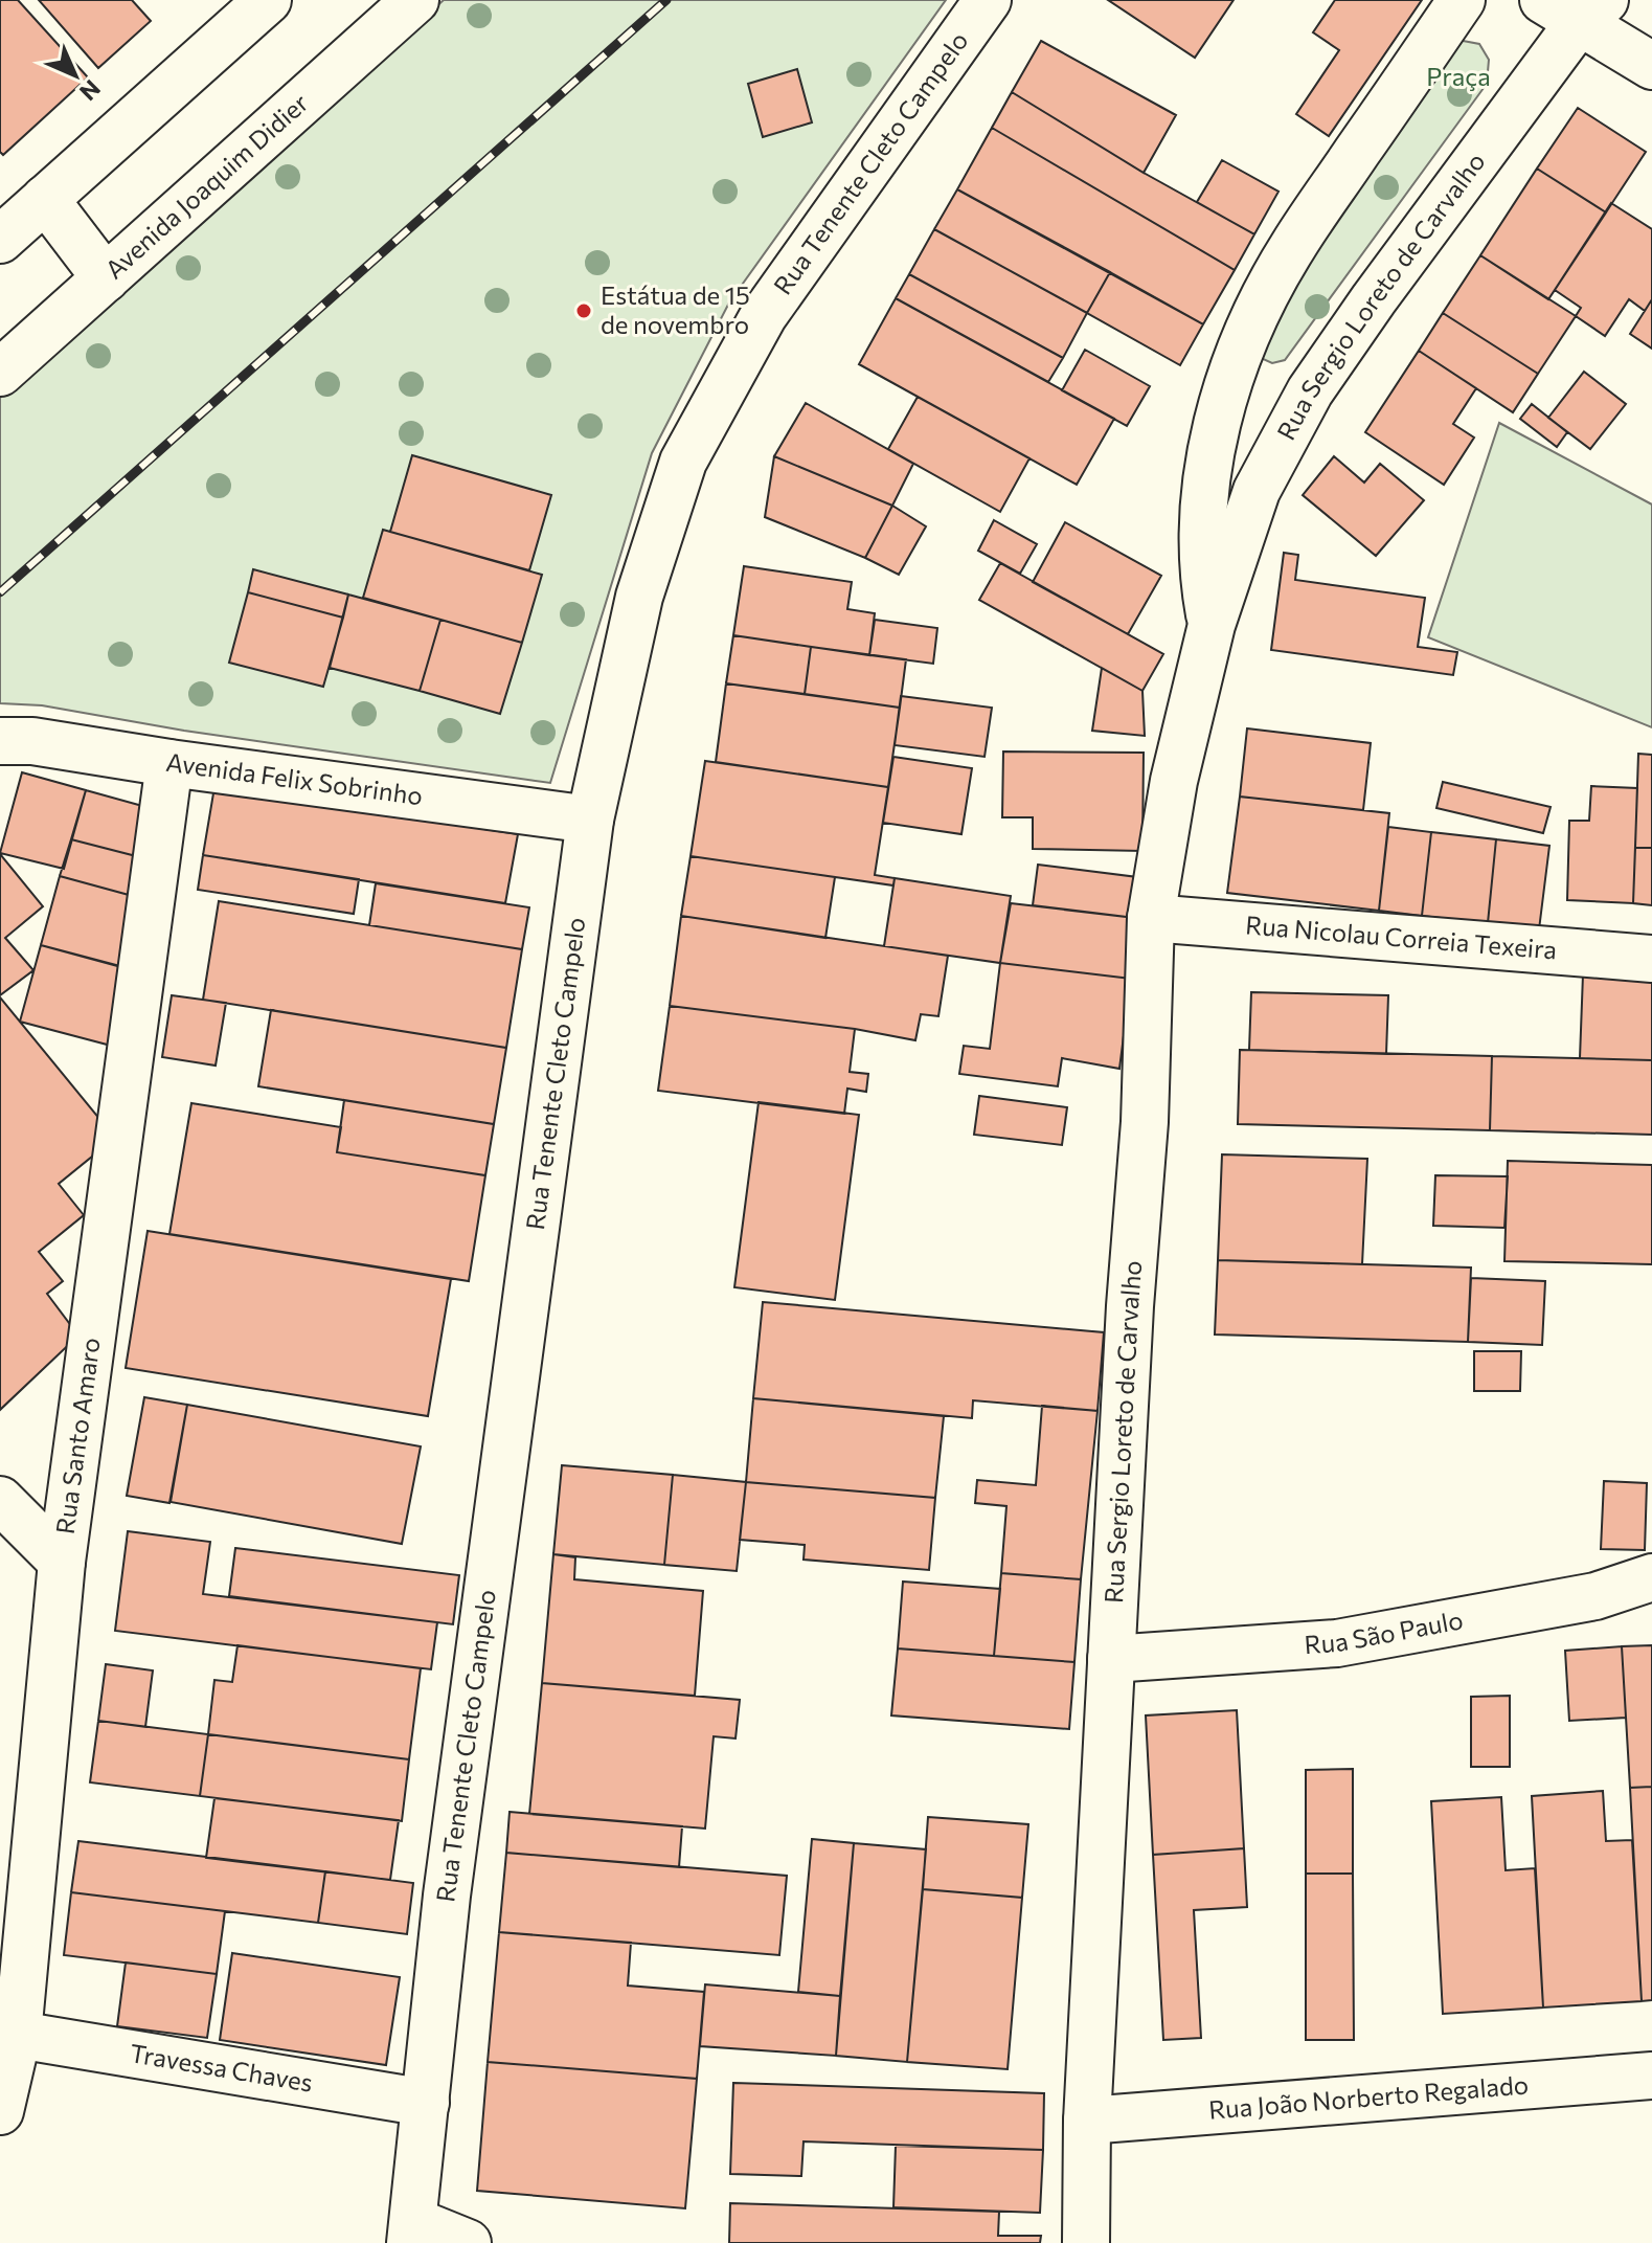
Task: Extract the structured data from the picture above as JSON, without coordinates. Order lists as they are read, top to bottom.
{
  "streets": {
    "street": [
      "Rua Tenente Cleto Campelo",
      "Avenida Joaquim Didier",
      "Rua Sergio Loreto de Carvalho",
      "Avenida Felix Sobrinho",
      "Rua Nicolau Correia Texeira",
      "Rua Santo Amaro",
      "Rua São Paulo",
      "Travessa Chaves",
      "Rua João Norberto Regalado"
    ]
  },
  "crossings": [
    ["Rua Tenente Cleto Campelo", "Avenida Felix Sobrinho"],
    ["Rua Tenente Cleto Campelo", "Travessa Chaves"],
    ["Rua Sergio Loreto de Carvalho", "Rua Nicolau Correia Texeira"],
    ["Rua Sergio Loreto de Carvalho", "Rua São Paulo"],
    ["Rua Sergio Loreto de Carvalho", "Rua João Norberto Regalado"],
    ["Avenida Felix Sobrinho", "Rua Santo Amaro"],
    ["Rua Santo Amaro", "Travessa Chaves"]
  ],
  "parks": ["Praça"],
  "places": ["Estátua de 15 de novembro"],
  "north": "bottom right"
}
